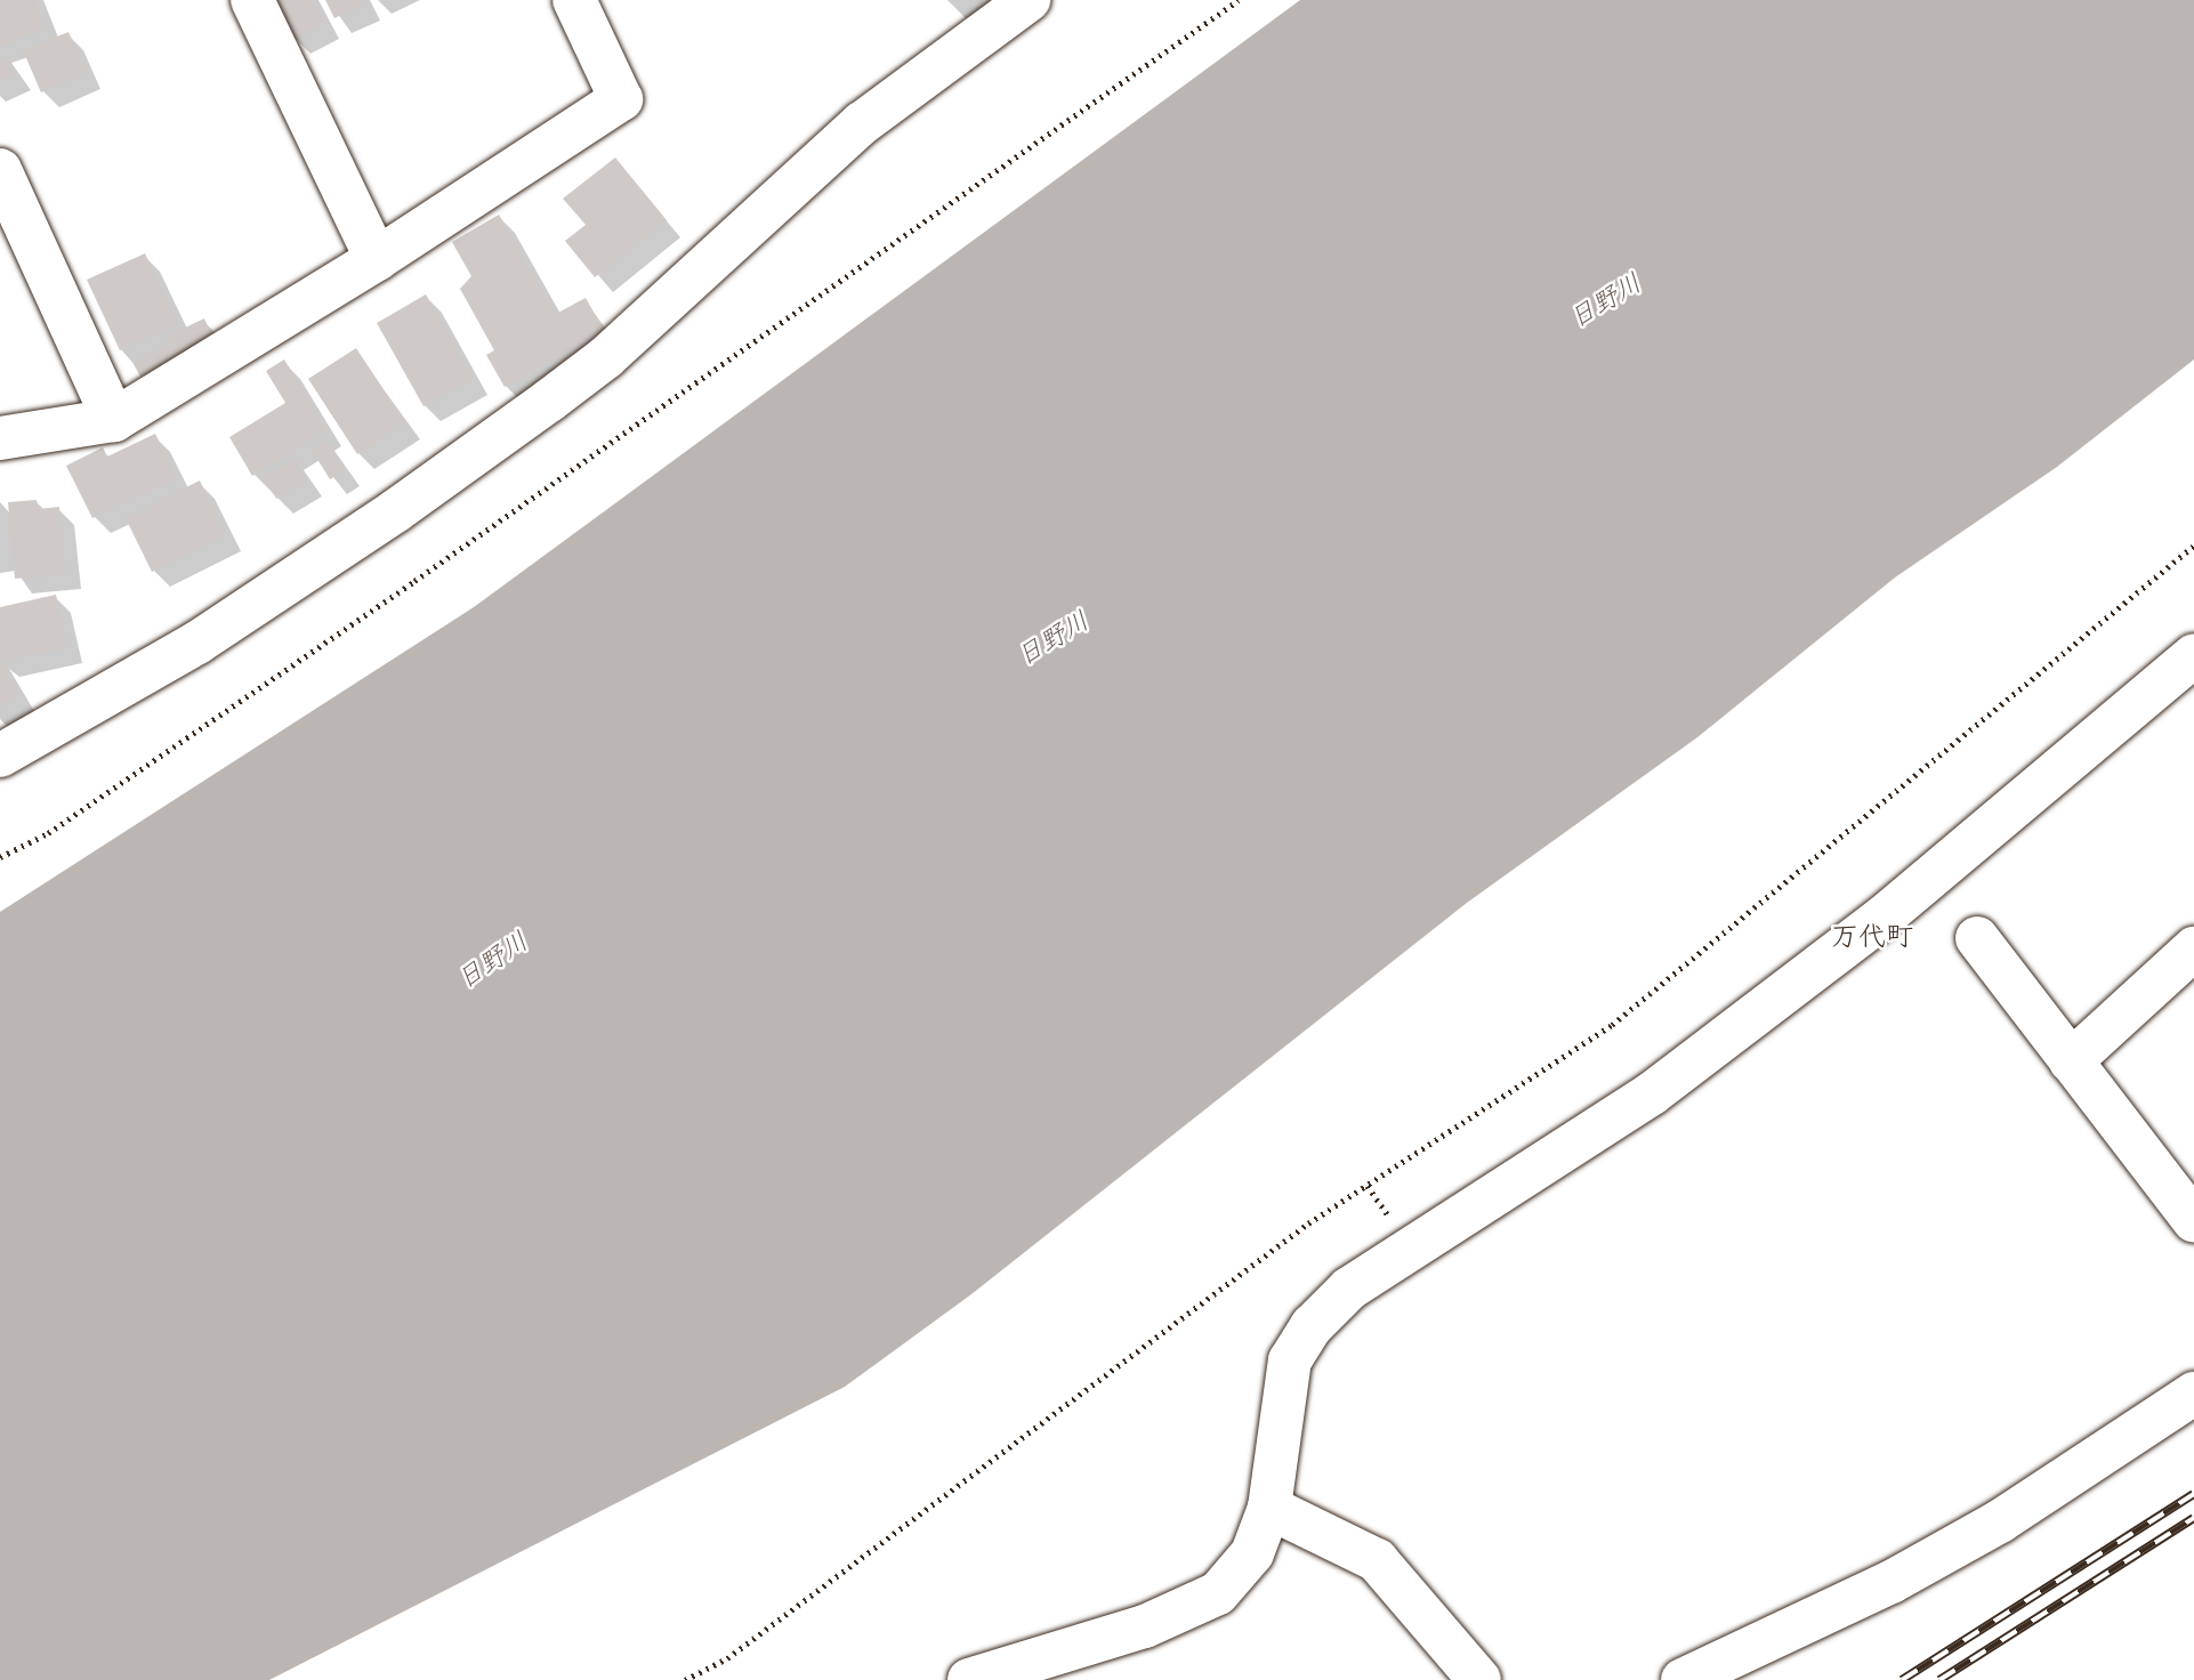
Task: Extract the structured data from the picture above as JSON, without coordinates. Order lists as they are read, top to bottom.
{
  "districts": ["万代町"],
  "water": ["日野川"]
}
